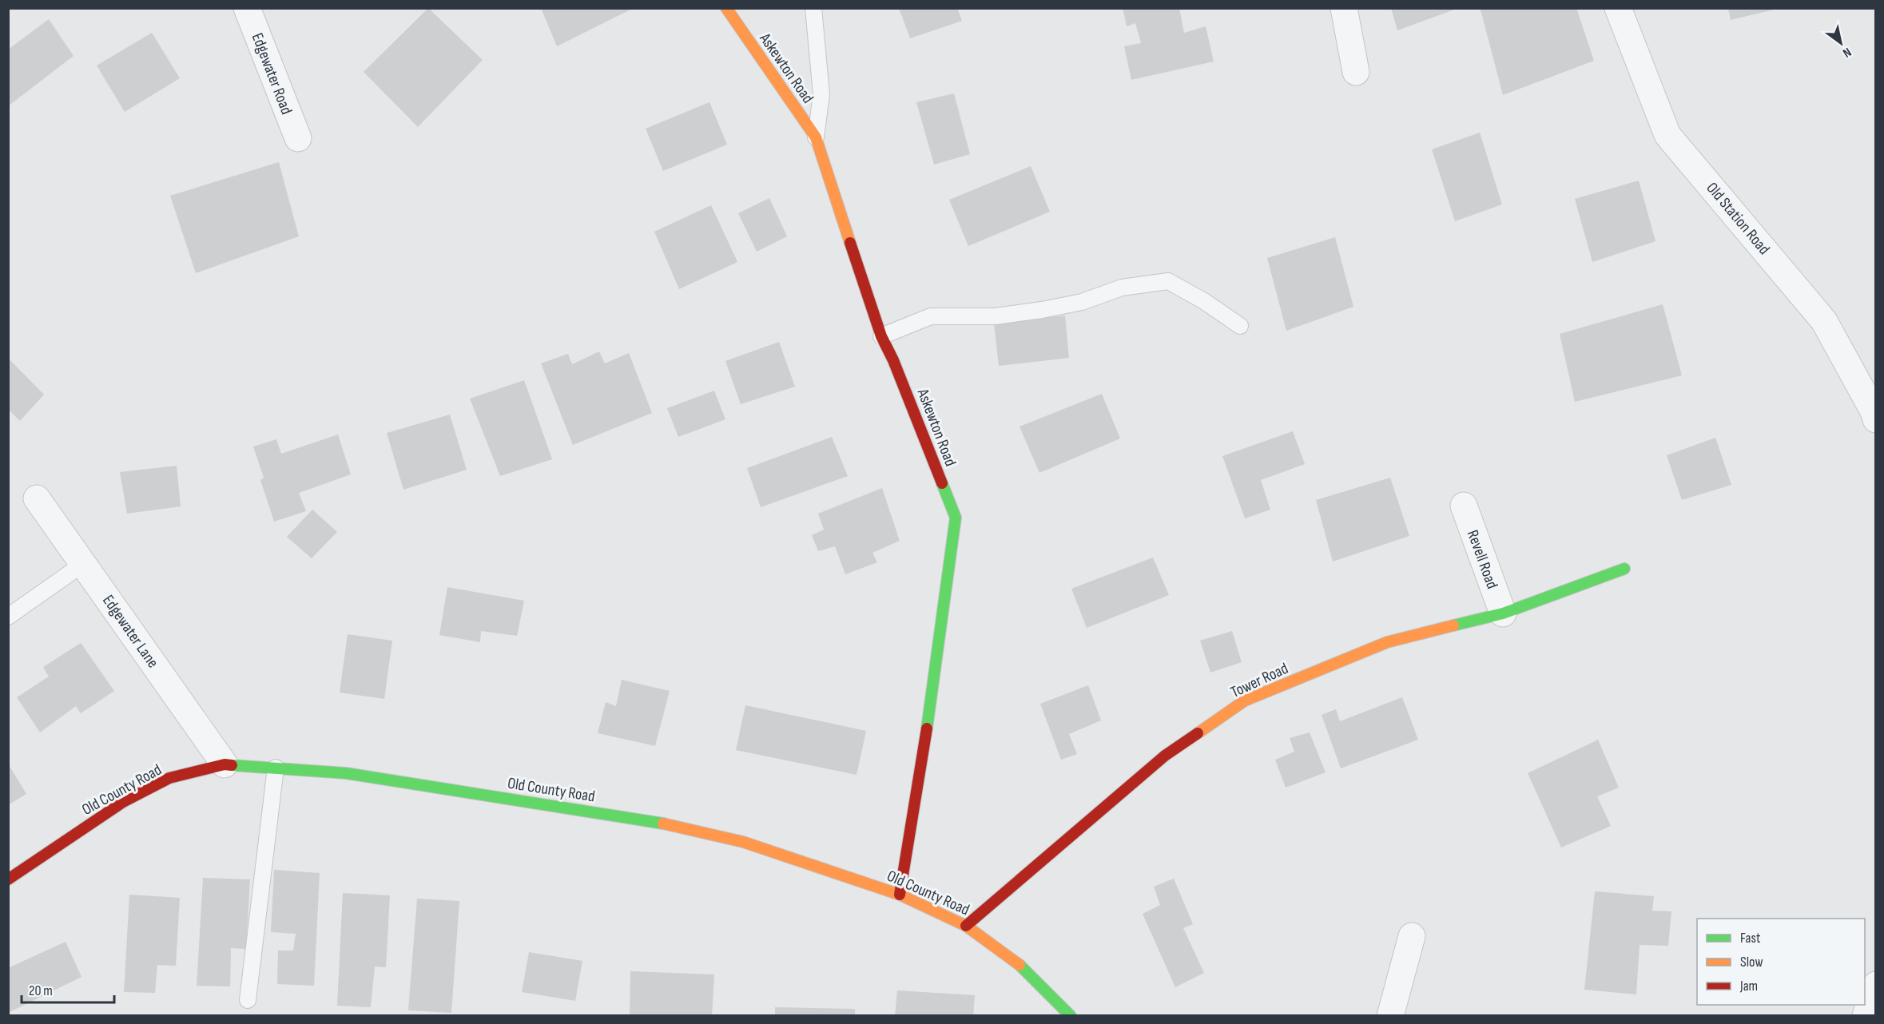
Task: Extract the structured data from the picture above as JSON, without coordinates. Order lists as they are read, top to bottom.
{
  "streets": {
    "street": [
      "Askewton Road",
      "Edgewater Road",
      "Old Station Road",
      "Revell Road",
      "Edgewater Lane",
      "Tower Road",
      "Old County Road"
    ]
  },
  "crossings": [
    ["Askewton Road", "Old County Road"],
    ["Revell Road", "Tower Road"],
    ["Edgewater Lane", "Old County Road"],
    ["Tower Road", "Old County Road"]
  ],
  "legend": ["Fast", "Slow", "Jam"],
  "scale_bar": "20 m",
  "north": "bottom right"
}
